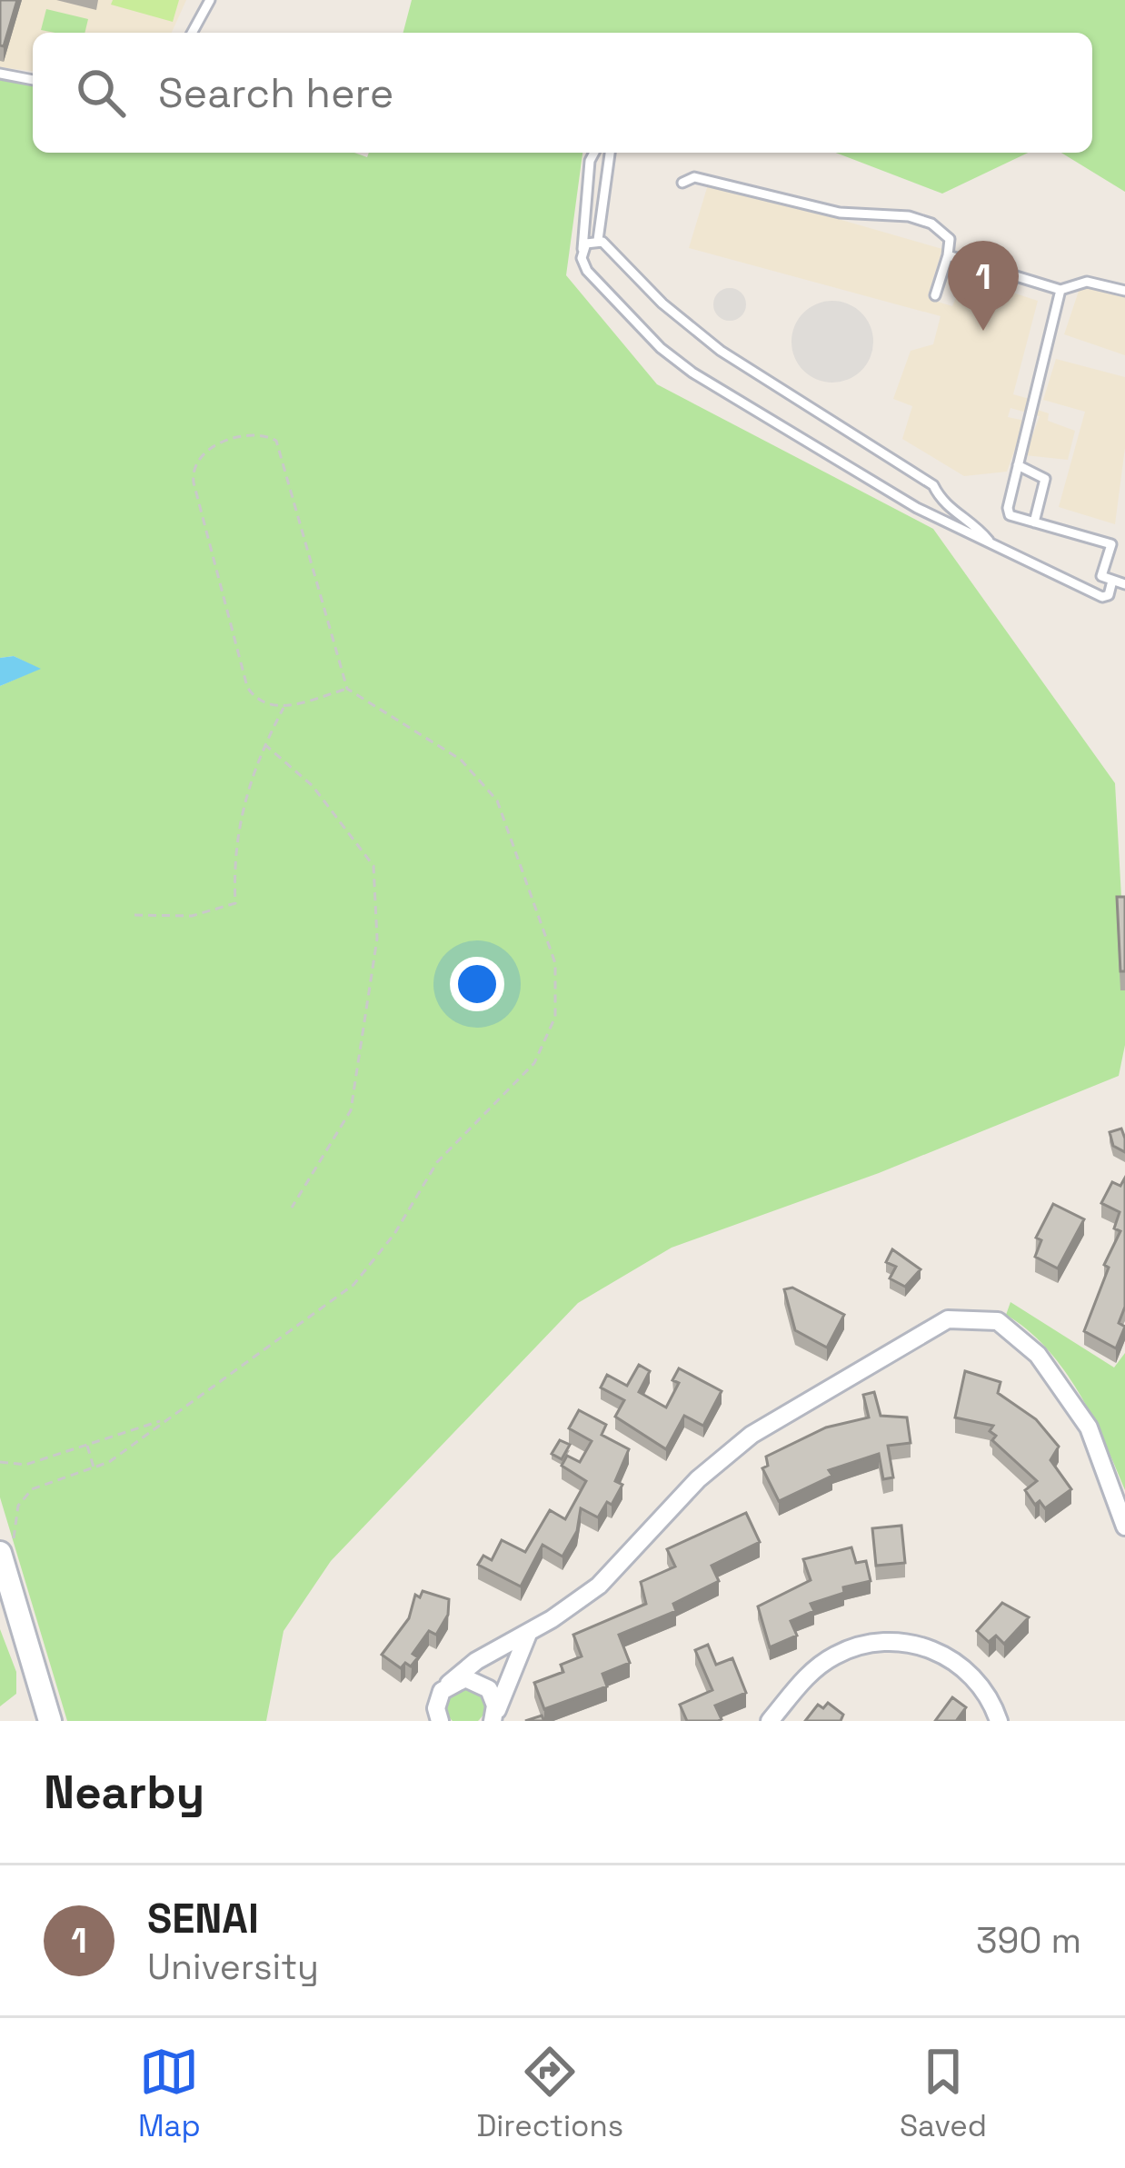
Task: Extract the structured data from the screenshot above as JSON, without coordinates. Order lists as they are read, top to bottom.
{
  "page": {
    "search": "Search here",
    "pins": "1",
    "heading": "Nearby",
    "list": [
      {
        "mark": "1",
        "name": "SENAI",
        "note": "University",
        "value": "390 m"
      }
    ],
    "nav": ["Map", "Directions", "Saved"]
  }
}
